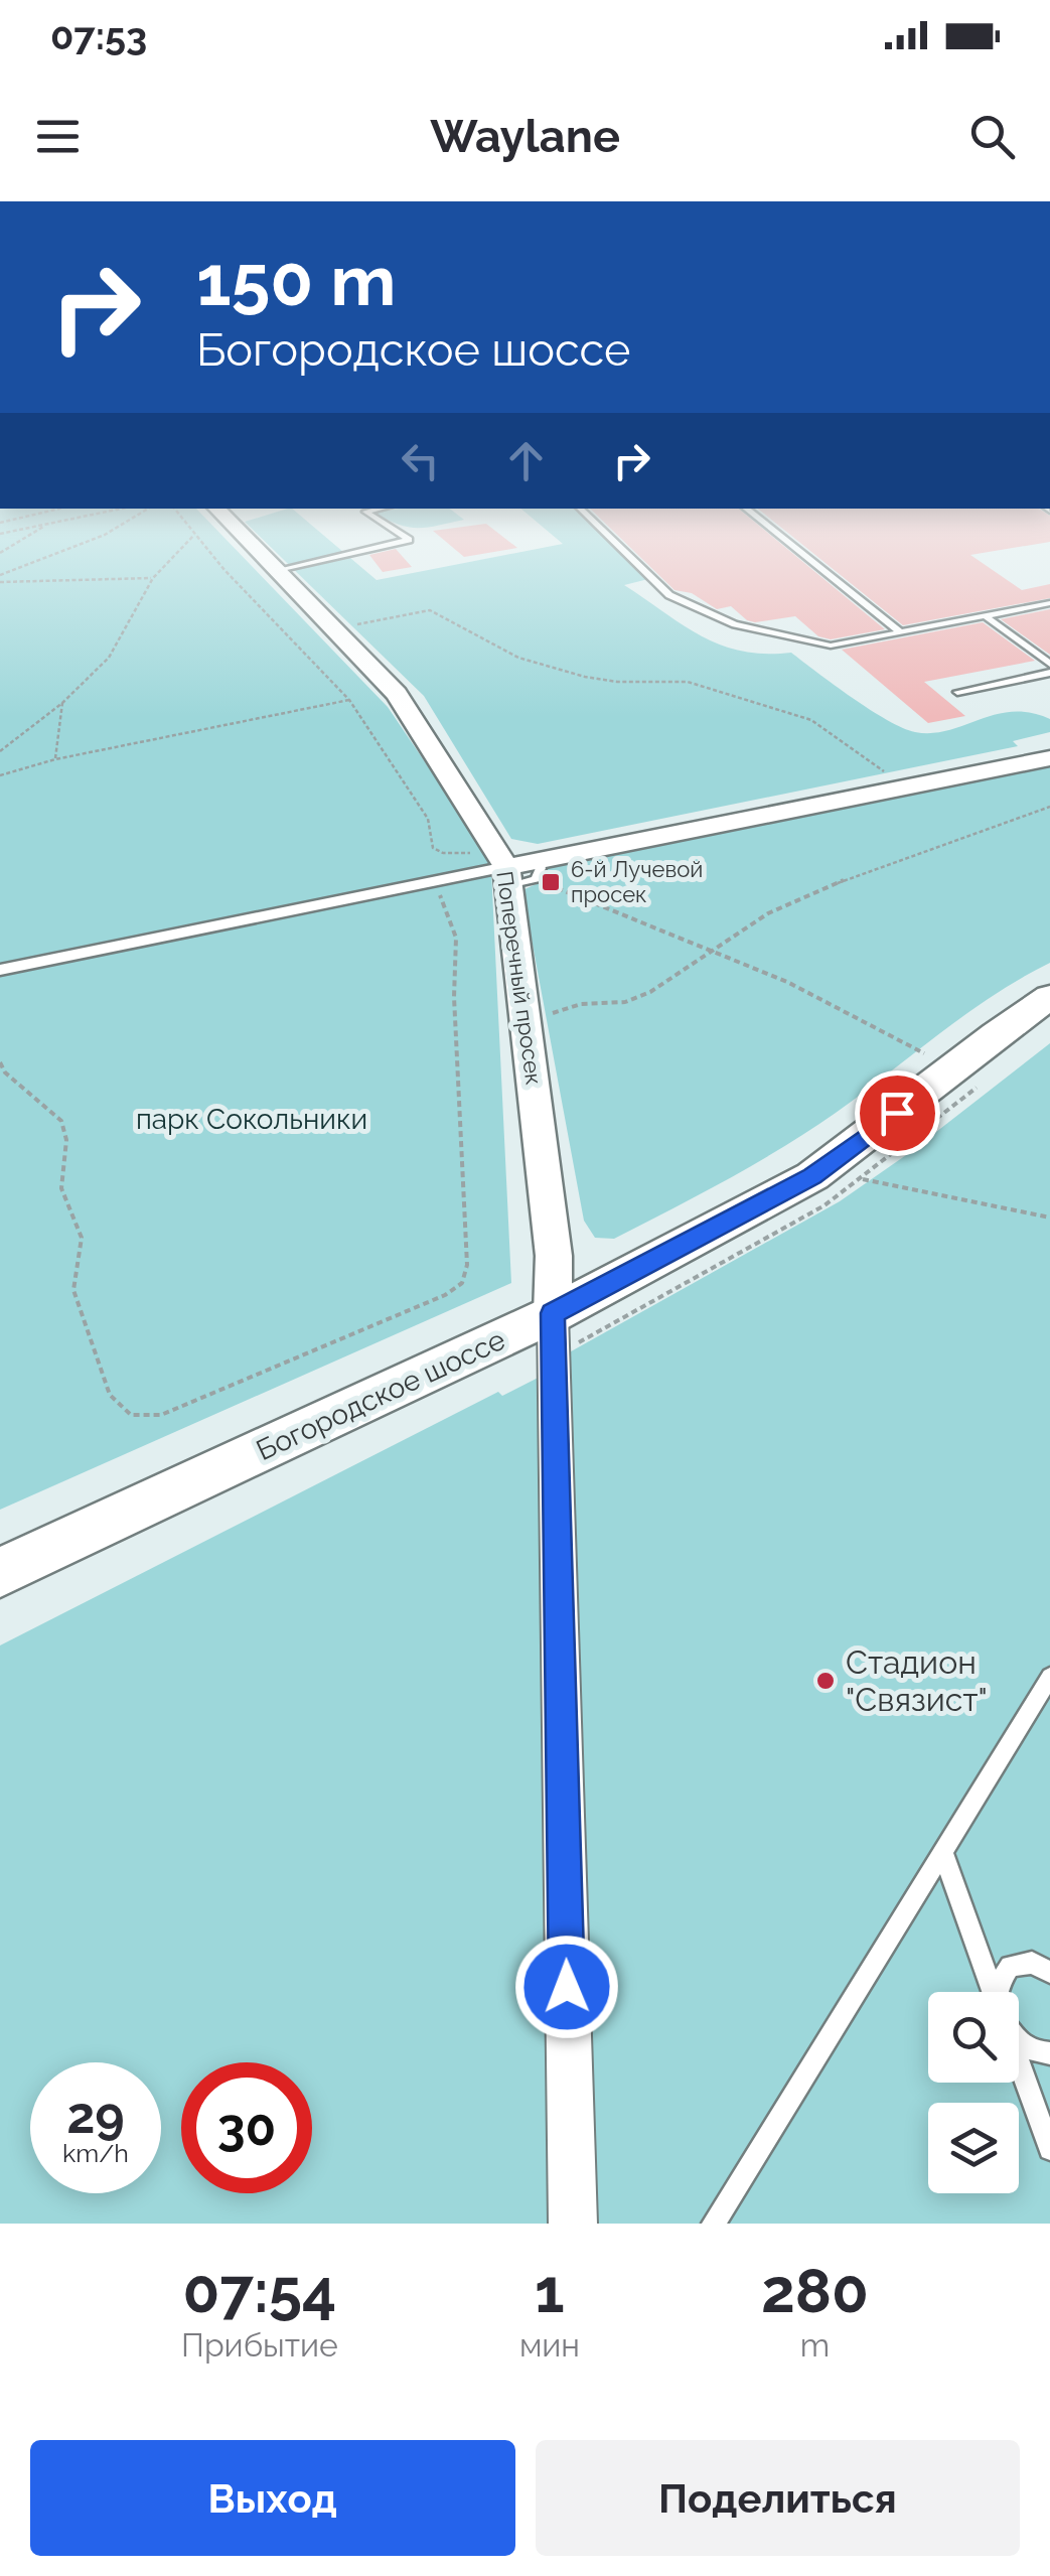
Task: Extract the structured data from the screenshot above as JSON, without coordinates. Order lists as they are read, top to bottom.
{
  "streets": {
    "main road": ["Богородское шоссе"],
    "street": ["Поперечный просек"]
  },
  "crossings": [
    ["Поперечный просек", "Богородское шоссе"]
  ],
  "parks": ["парк Сокольники"],
  "places": {
    "transit": ["6-й Лучевой просек"],
    "other": ["Стадион \"Связист\""]
  },
  "page": {
    "status": "07:53",
    "header": "Waylane",
    "turn": ["150 m", "Богородское шоссе"],
    "speed": "29 km/h",
    "limit": "30",
    "eta": [
      "07:54",
      "Прибытие",
      "1",
      "мин",
      "280",
      "m"
    ],
    "buttons": ["Выход", "Поделиться"]
  }
}
